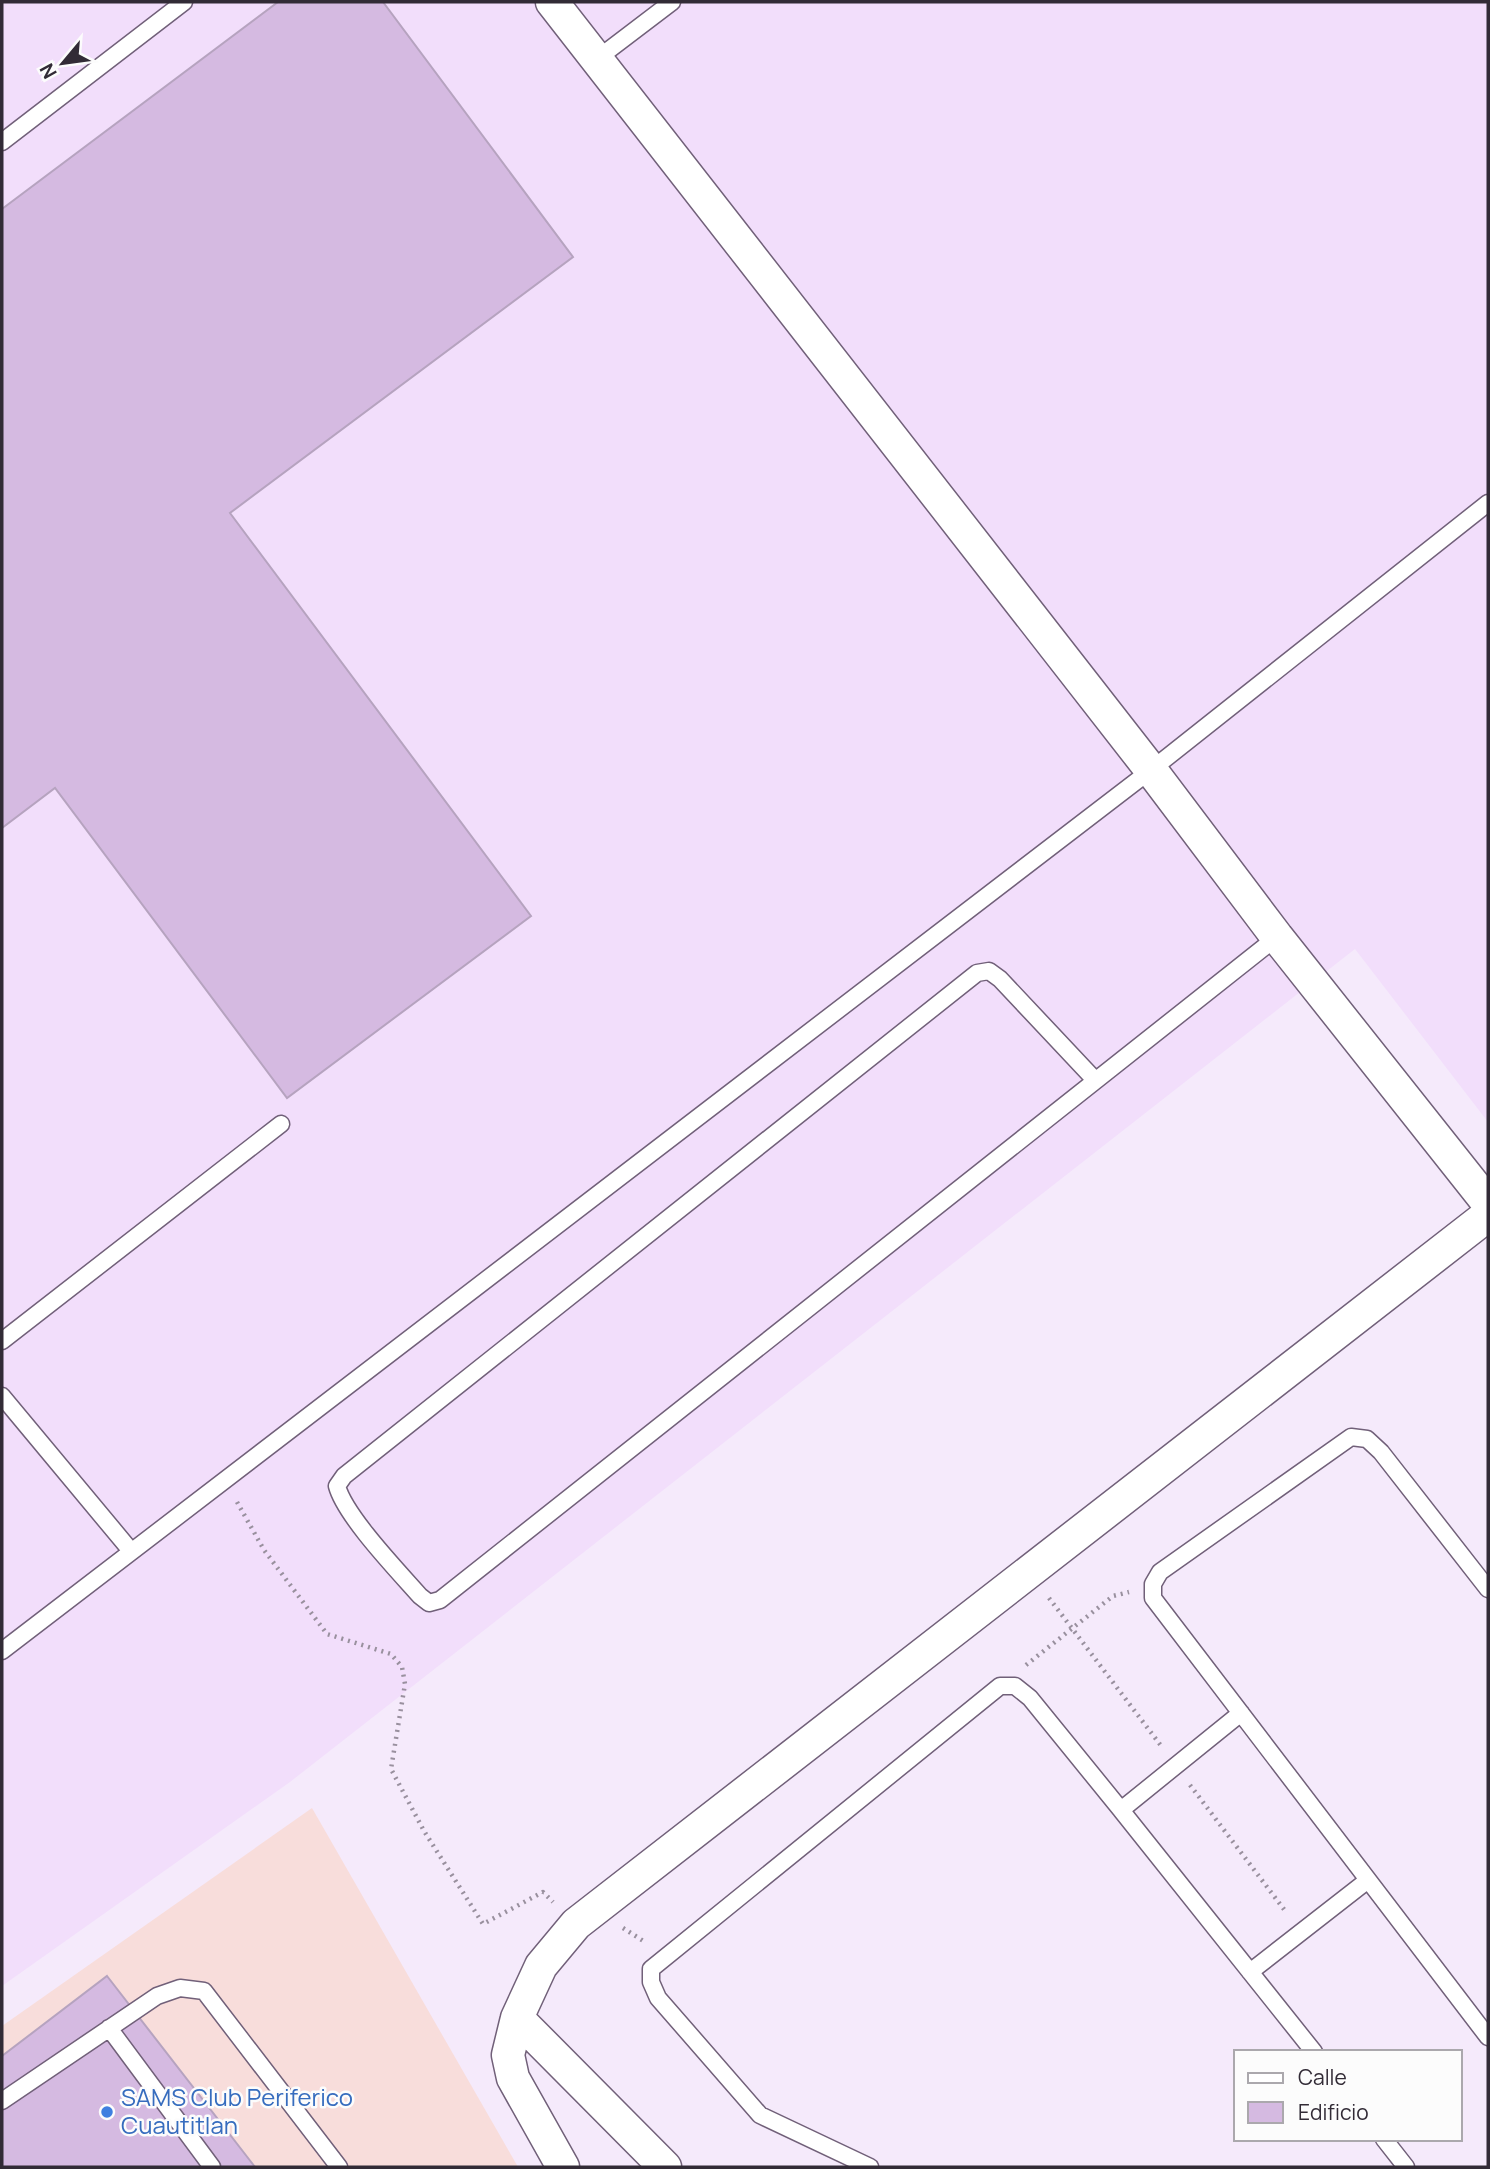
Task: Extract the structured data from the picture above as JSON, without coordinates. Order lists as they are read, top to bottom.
{
  "places": ["SAMS Club Periferico Cuautitlan"],
  "legend": ["Calle", "Edificio"],
  "north": "bottom left"
}
